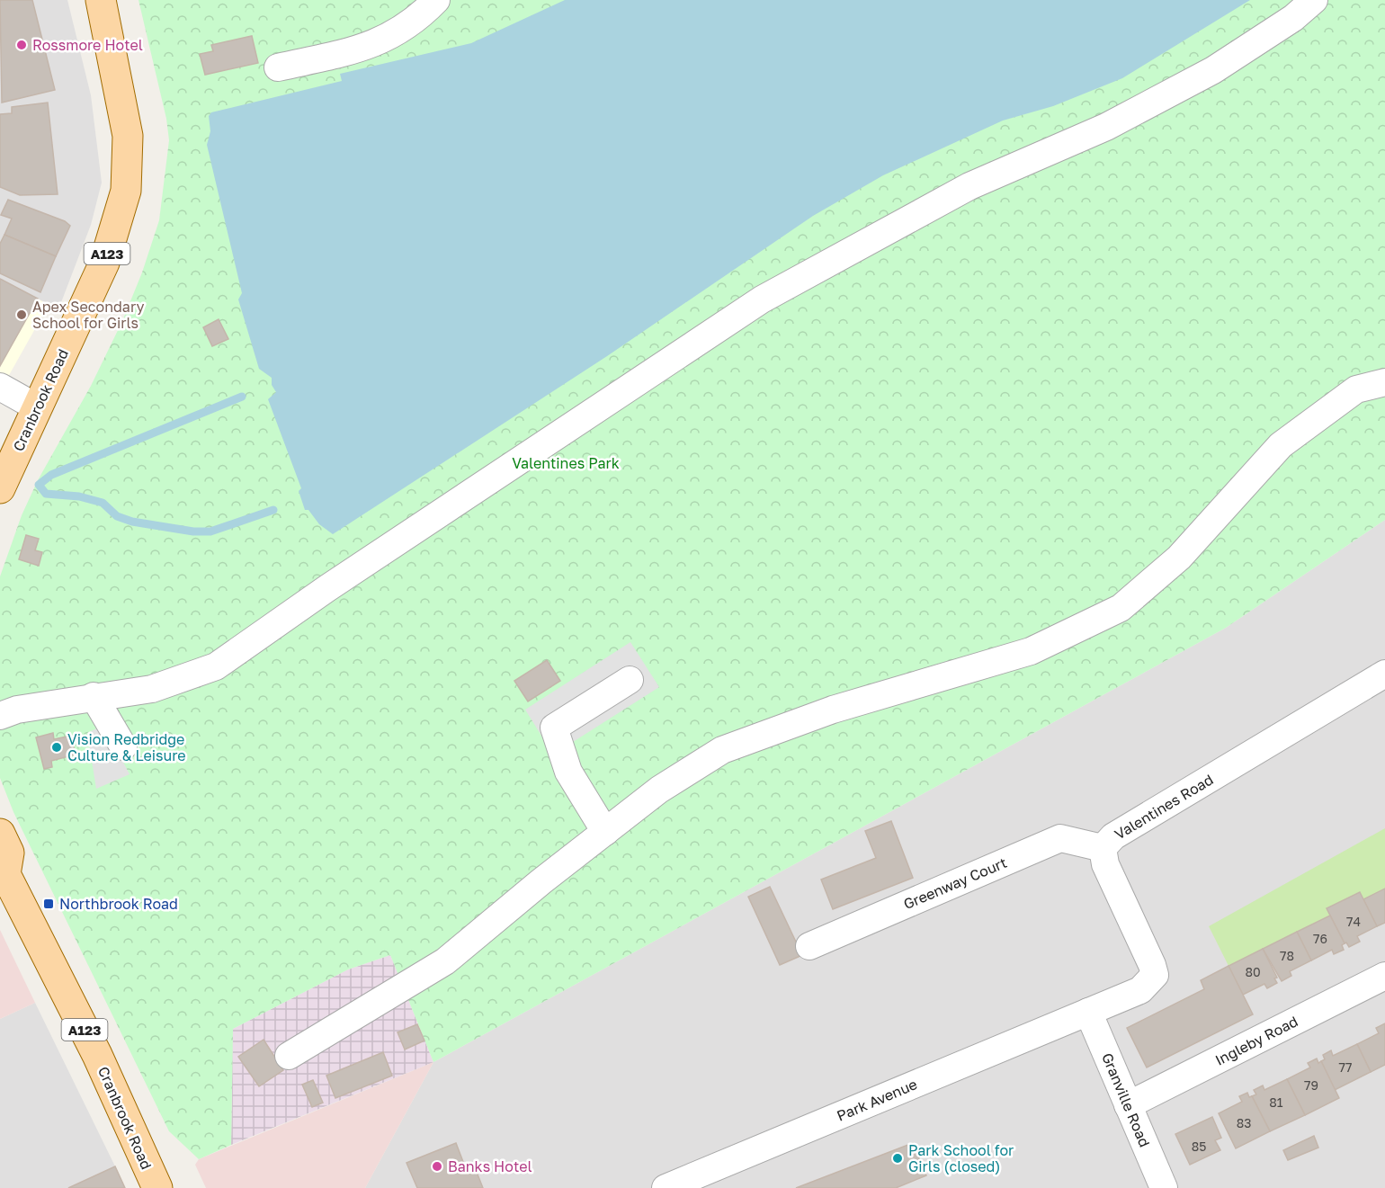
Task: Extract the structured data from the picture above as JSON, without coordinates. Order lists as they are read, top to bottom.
{
  "streets": {
    "main road": ["A123", "Cranbrook Road"],
    "street": [
      "Valentines Road",
      "Greenway Court",
      "Ingleby Road",
      "Park Avenue",
      "Granville Road"
    ]
  },
  "crossings": [
    ["Valentines Road", "Greenway Court"],
    ["Valentines Road", "Park Avenue"],
    ["Valentines Road", "Granville Road"],
    ["Ingleby Road", "Granville Road"],
    ["Park Avenue", "Granville Road"]
  ],
  "parks": ["Valentines Park"],
  "places": {
    "other": [
      "Rossmore Hotel",
      "Apex Secondary School for Girls",
      "Vision Redbridge Culture & Leisure",
      "Park School for Girls (closed)",
      "Banks Hotel"
    ],
    "transit": ["Northbrook Road"]
  },
  "house_numbers": [
    "74",
    "76",
    "78",
    "80",
    "77",
    "79",
    "81",
    "83",
    "85"
  ]
}
